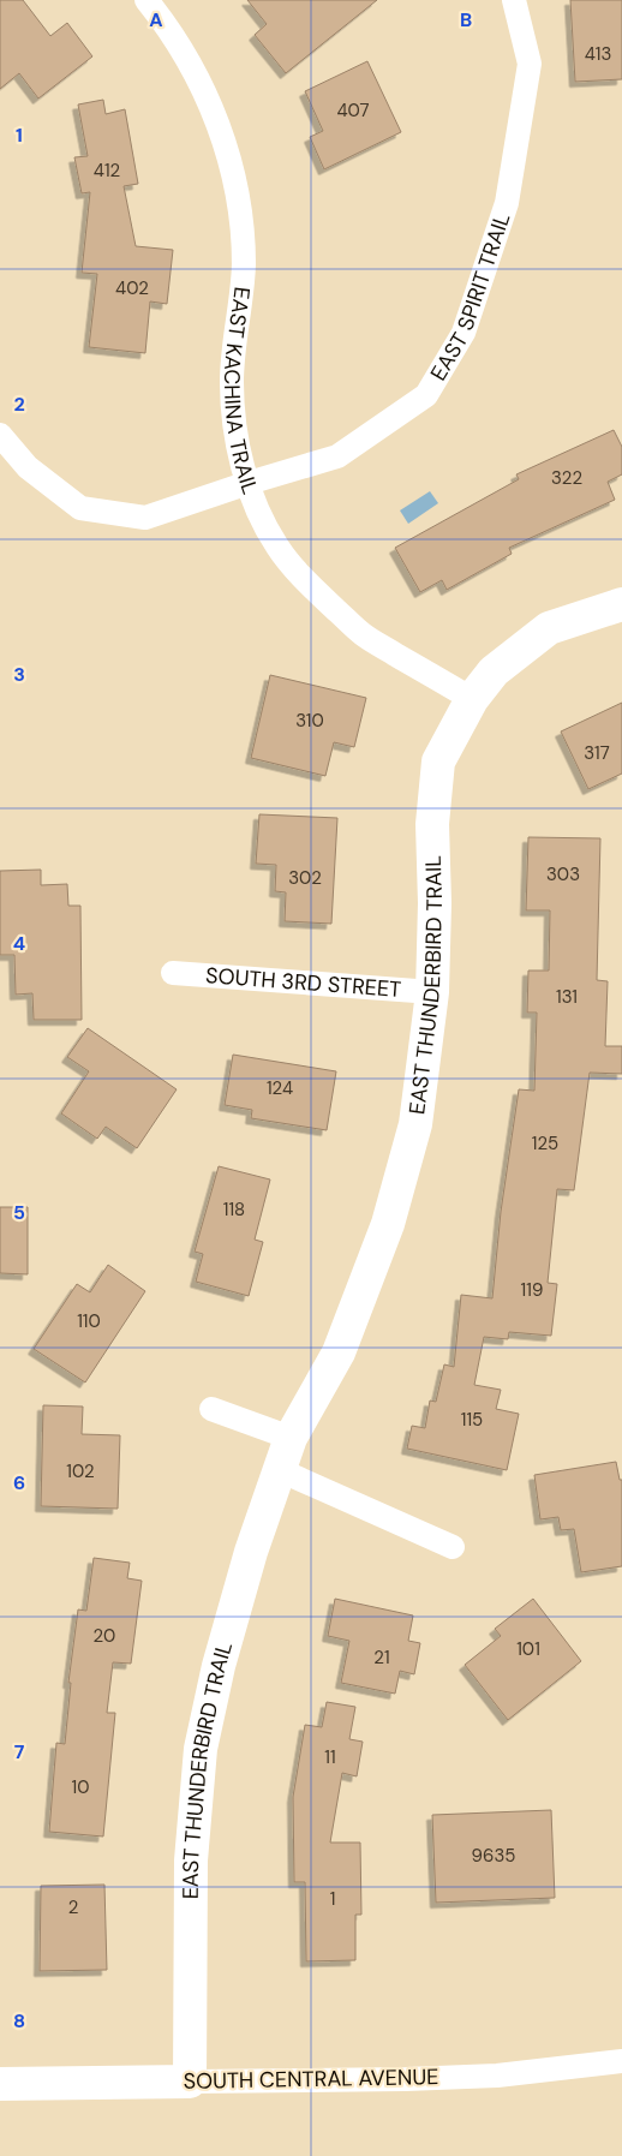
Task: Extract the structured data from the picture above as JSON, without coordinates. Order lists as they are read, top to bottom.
{
  "streets": {
    "street": [
      "EAST SPIRIT TRAIL",
      "EAST KACHINA TRAIL",
      "SOUTH 3RD STREET",
      "EAST THUNDERBIRD TRAIL",
      "SOUTH CENTRAL AVENUE"
    ]
  },
  "crossings": [
    ["EAST SPIRIT TRAIL", "EAST KACHINA TRAIL"],
    ["EAST KACHINA TRAIL", "EAST THUNDERBIRD TRAIL"],
    ["SOUTH 3RD STREET", "EAST THUNDERBIRD TRAIL"],
    ["EAST THUNDERBIRD TRAIL", "SOUTH CENTRAL AVENUE"]
  ],
  "house_numbers": [
    "413",
    "407",
    "412",
    "402",
    "322",
    "310",
    "317",
    "303",
    "302",
    "131",
    "124",
    "125",
    "118",
    "119",
    "110",
    "115",
    "102",
    "20",
    "101",
    "21",
    "11",
    "10",
    "9635",
    "1",
    "2"
  ],
  "grid": {
    "columns": ["A", "B"],
    "rows": [
      "1",
      "2",
      "3",
      "4",
      "5",
      "6",
      "7",
      "8"
    ]
  }
}
